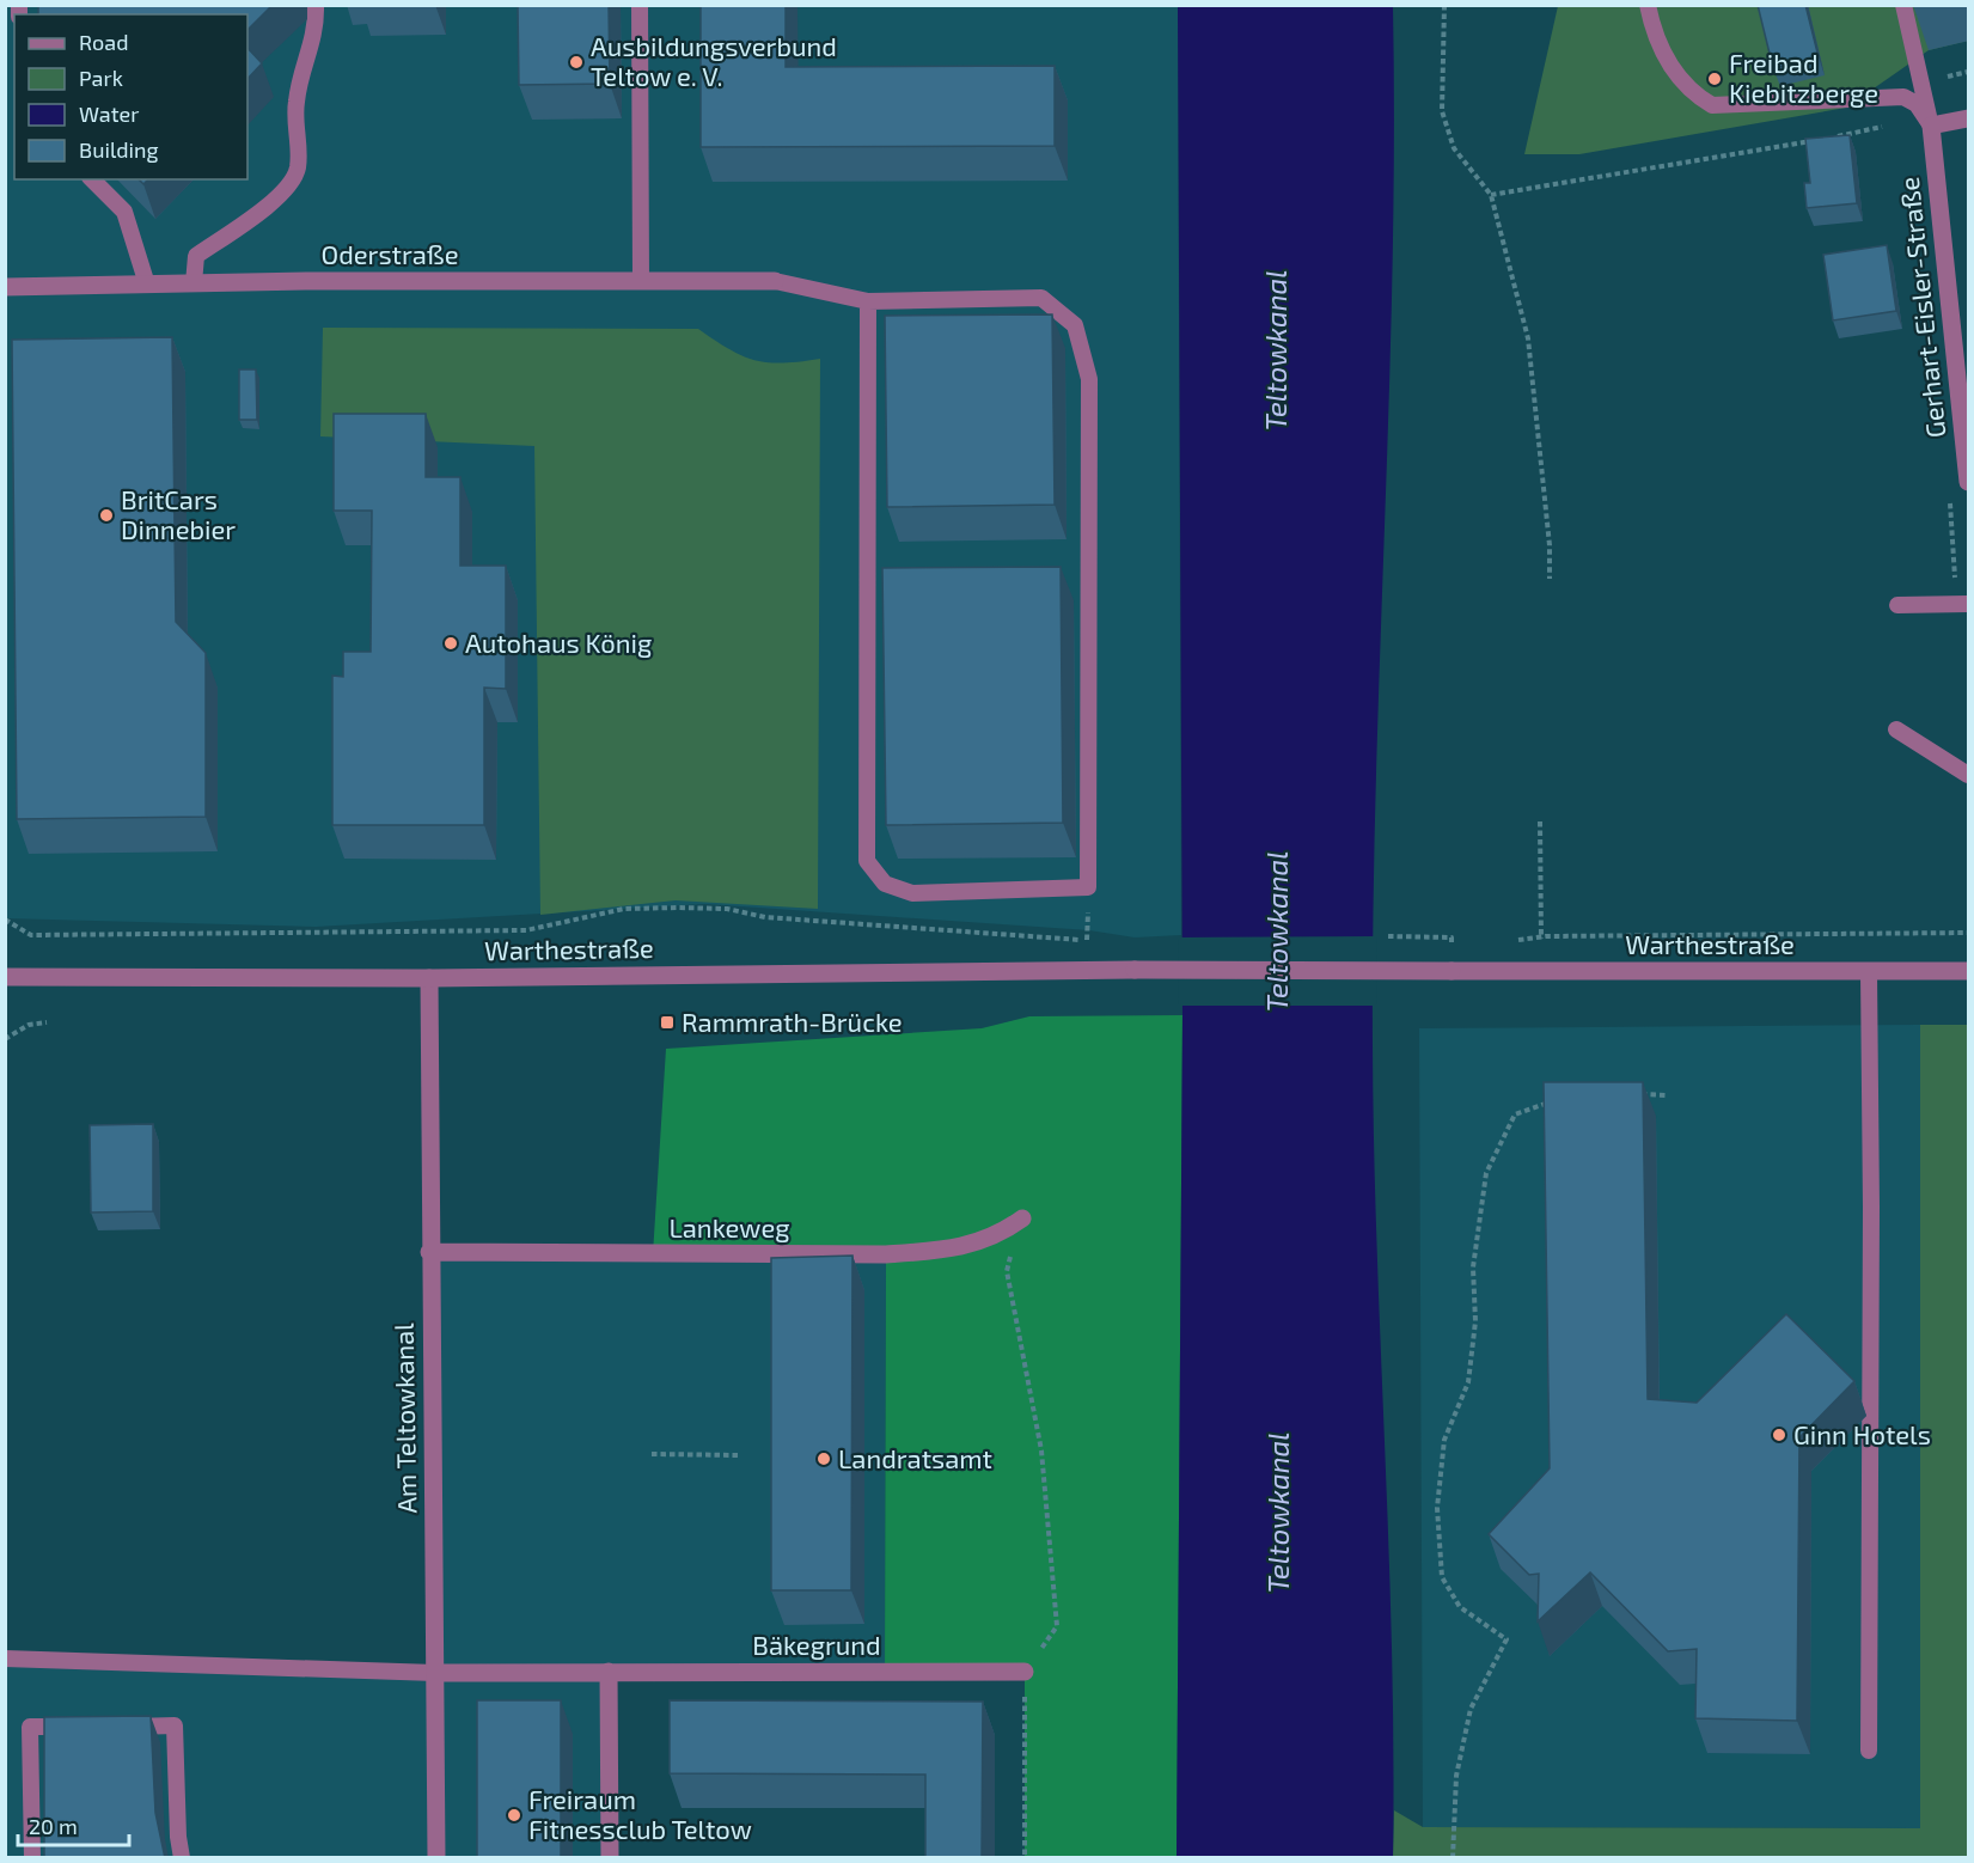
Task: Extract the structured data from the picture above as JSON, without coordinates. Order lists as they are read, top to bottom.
{
  "streets": {
    "street": [
      "Oderstraße",
      "Gerhart-Eisler-Straße",
      "Warthestraße",
      "Lankeweg",
      "Am Teltowkanal",
      "Bäkegrund"
    ]
  },
  "crossings": [
    ["Warthestraße", "Am Teltowkanal"],
    ["Lankeweg", "Am Teltowkanal"],
    ["Am Teltowkanal", "Bäkegrund"]
  ],
  "water": ["Teltowkanal"],
  "places": {
    "other": [
      "Ausbildungsverbund Teltow e. V.",
      "Freibad Kiebitzberge",
      "BritCars Dinnebier",
      "Autohaus König",
      "Ginn Hotels",
      "Landratsamt",
      "Freiraum Fitnessclub Teltow"
    ],
    "transit": ["Rammrath-Brücke"]
  },
  "legend": [
    "Road",
    "Park",
    "Water",
    "Building"
  ],
  "scale_bar": "20 m"
}
